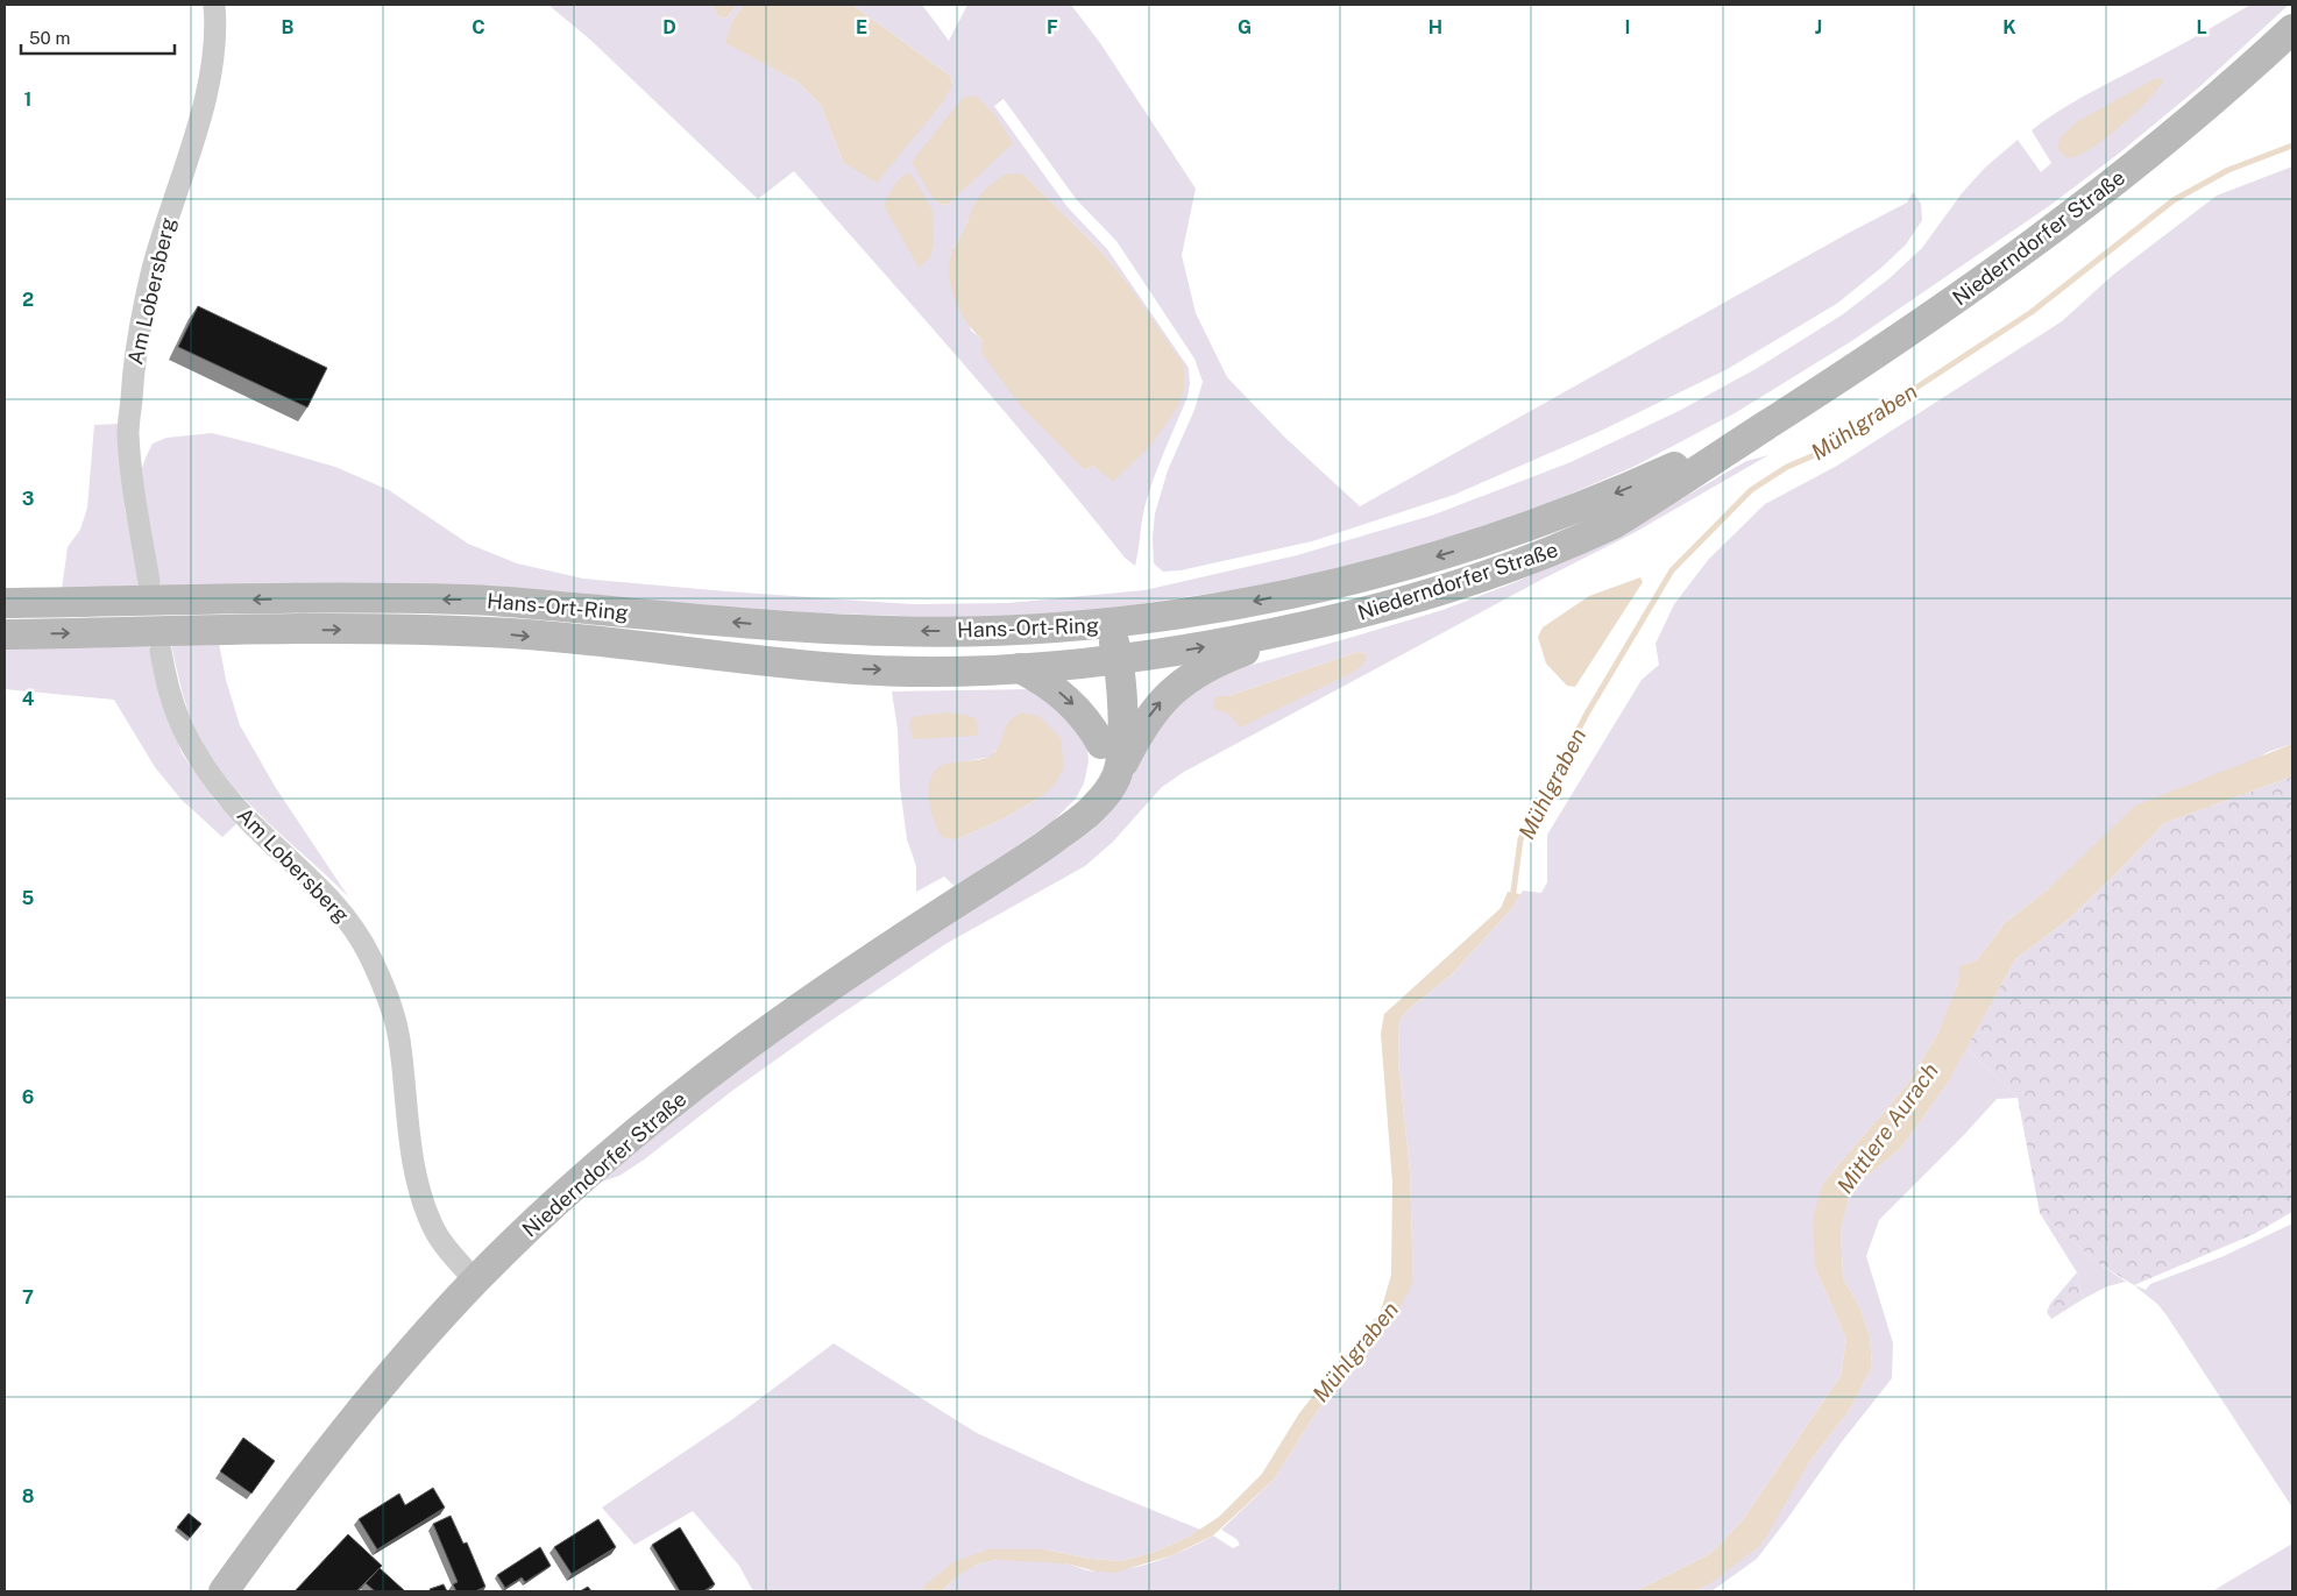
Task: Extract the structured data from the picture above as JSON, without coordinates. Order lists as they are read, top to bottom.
{
  "streets": {
    "main road": ["Niederndorfer Straße", "Hans-Ort-Ring"],
    "street": ["Am Lobersberg"]
  },
  "crossings": [
    ["Niederndorfer Straße", "Am Lobersberg"],
    ["Niederndorfer Straße", "Hans-Ort-Ring"]
  ],
  "water": ["Mühlgraben", "Mittlere Aurach"],
  "scale_bar": "50 m",
  "grid": {
    "columns": [
      "B",
      "C",
      "D",
      "E",
      "F",
      "G",
      "H",
      "I",
      "J",
      "K",
      "L"
    ],
    "rows": [
      "1",
      "2",
      "3",
      "4",
      "5",
      "6",
      "7",
      "8"
    ]
  }
}
